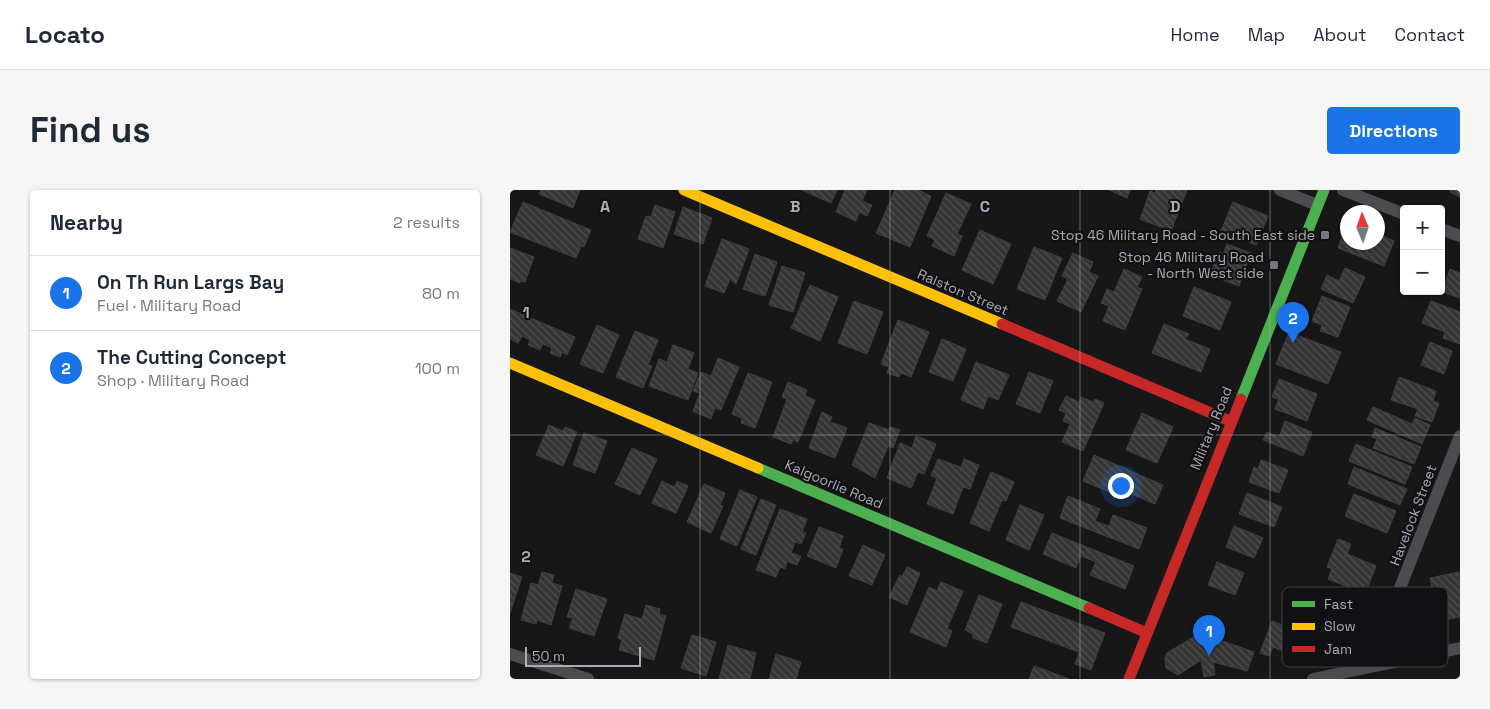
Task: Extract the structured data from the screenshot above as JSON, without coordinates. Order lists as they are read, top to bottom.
{
  "streets": {
    "street": [
      "Ralston Street",
      "Military Road",
      "Kalgoorlie Road",
      "Havelock Street"
    ]
  },
  "crossings": [
    ["Ralston Street", "Military Road"],
    ["Military Road", "Kalgoorlie Road"]
  ],
  "places": {
    "transit": ["Stop 46 Military Road - South East side", "Stop 46 Military Road - North West side"]
  },
  "legend": ["Fast", "Slow", "Jam"],
  "scale_bar": "50 m",
  "north": "top",
  "page": {
    "header": "Locato",
    "nav": [
      "Home",
      "Map",
      "About",
      "Contact"
    ],
    "buttons": "Directions",
    "title": "Find us",
    "heading": ["Nearby", "2 results"],
    "map_buttons": ["+", "−"],
    "list": [
      {
        "mark": "1",
        "name": "On Th Run Largs Bay",
        "note": "Fuel · Military Road",
        "value": "80 m"
      },
      {
        "mark": "2",
        "name": "The Cutting Concept",
        "note": "Shop · Military Road",
        "value": "100 m"
      }
    ],
    "pins": ["2", "1"],
    "scale": "50 m"
  },
  "grid": {
    "columns": [
      "A",
      "B",
      "C",
      "D"
    ],
    "rows": ["1", "2"]
  }
}
